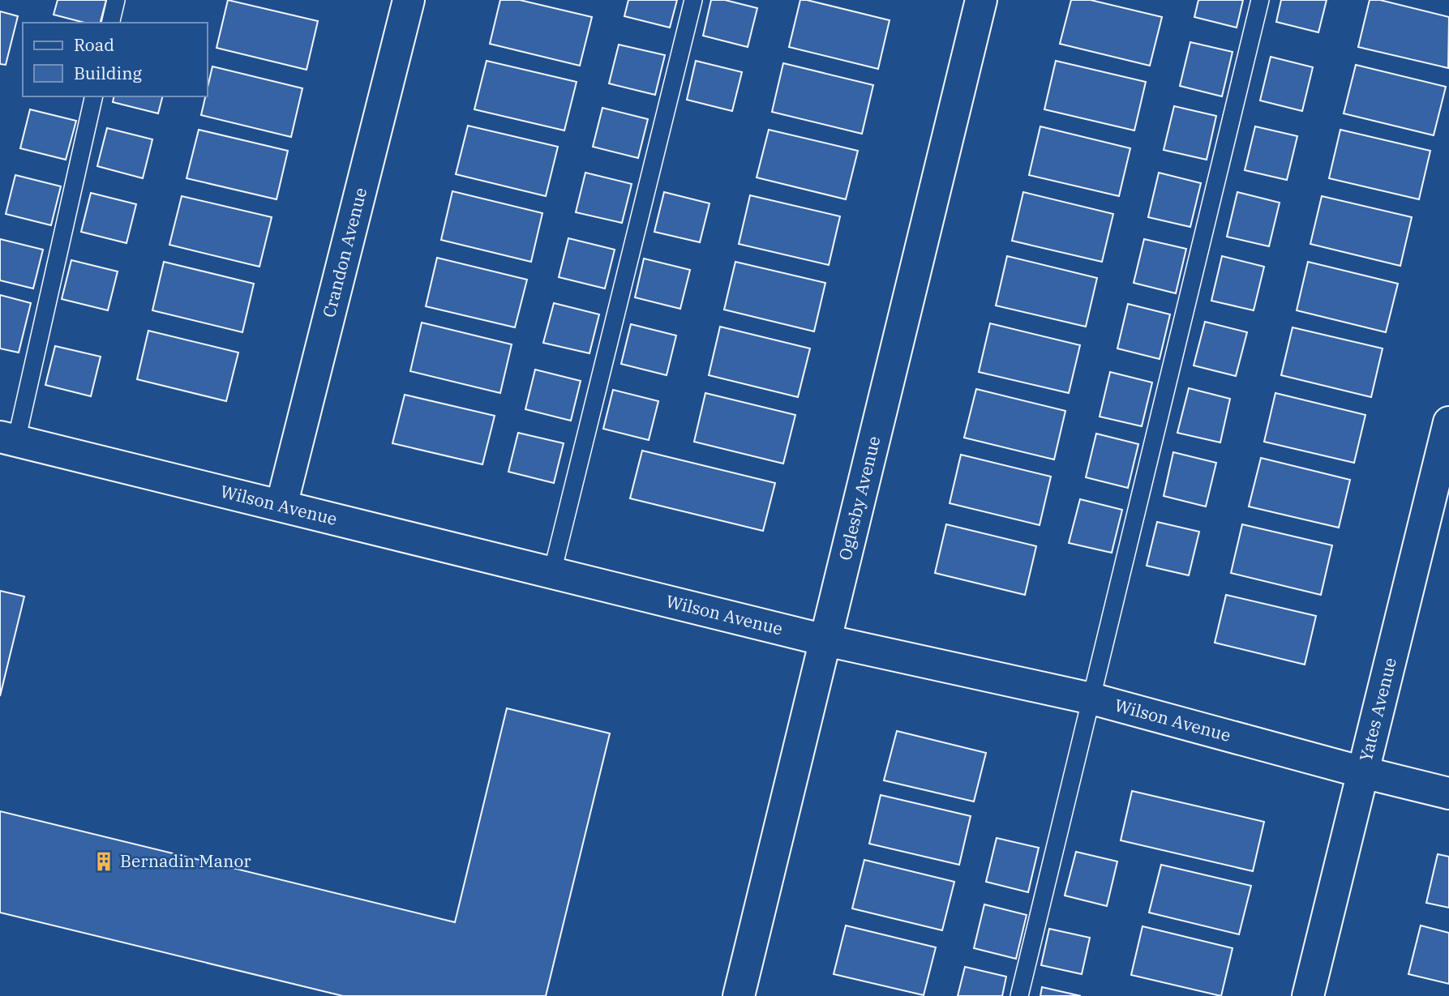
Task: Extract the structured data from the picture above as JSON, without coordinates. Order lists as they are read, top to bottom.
{
  "streets": {
    "street": [
      "Crandon Avenue",
      "Oglesby Avenue",
      "Wilson Avenue",
      "Yates Avenue"
    ]
  },
  "crossings": [
    ["Crandon Avenue", "Wilson Avenue"],
    ["Oglesby Avenue", "Wilson Avenue"],
    ["Wilson Avenue", "Yates Avenue"]
  ],
  "places": {
    "building": ["Bernadin Manor"]
  },
  "legend": ["Road", "Building"]
}
